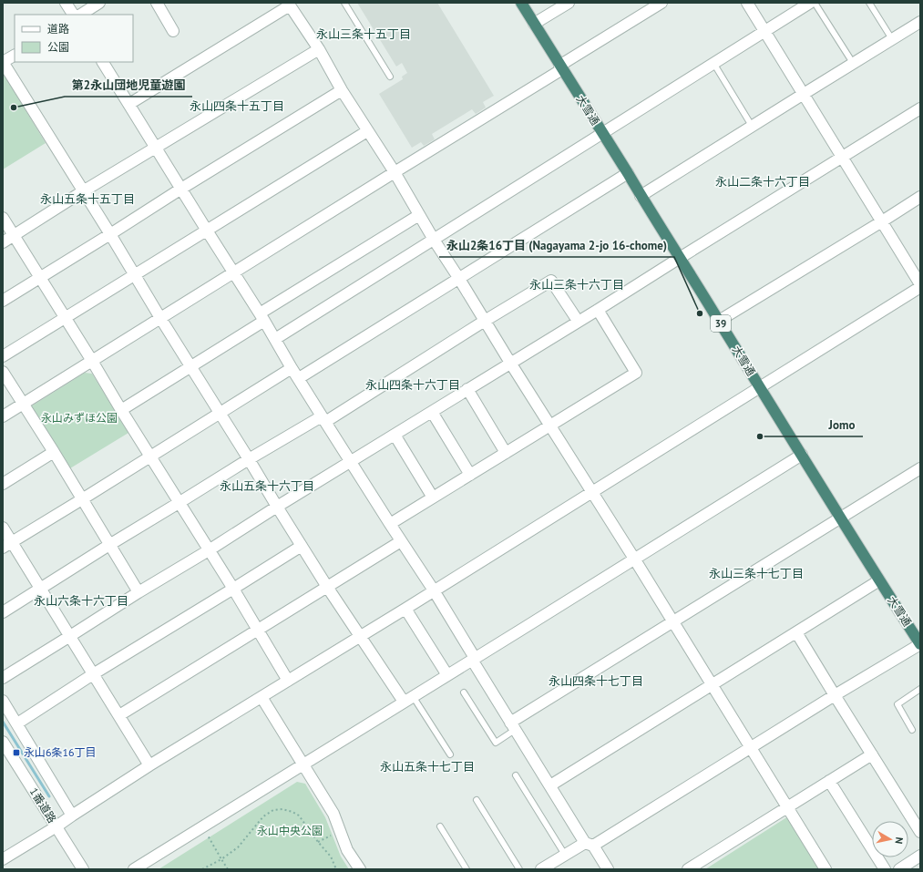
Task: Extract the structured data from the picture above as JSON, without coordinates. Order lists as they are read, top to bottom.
{
  "streets": {
    "highway": ["大雪通", "39"],
    "street": ["1番道路"]
  },
  "districts": [
    "永山三条十五丁目",
    "永山四条十五丁目",
    "永山二条十六丁目",
    "永山五条十五丁目",
    "永山三条十六丁目",
    "永山四条十六丁目",
    "永山五条十六丁目",
    "永山三条十七丁目",
    "永山六条十六丁目",
    "永山四条十七丁目",
    "永山五条十七丁目"
  ],
  "parks": ["永山みずほ公園", "永山中央公園"],
  "places": {
    "other": ["第2永山団地児童遊園", "永山2条16丁目 (Nagayama 2-jo 16-chome)", "Jomo"],
    "transit": ["永山6条16丁目"]
  },
  "legend": ["道路", "公園"],
  "north": "right"
}
